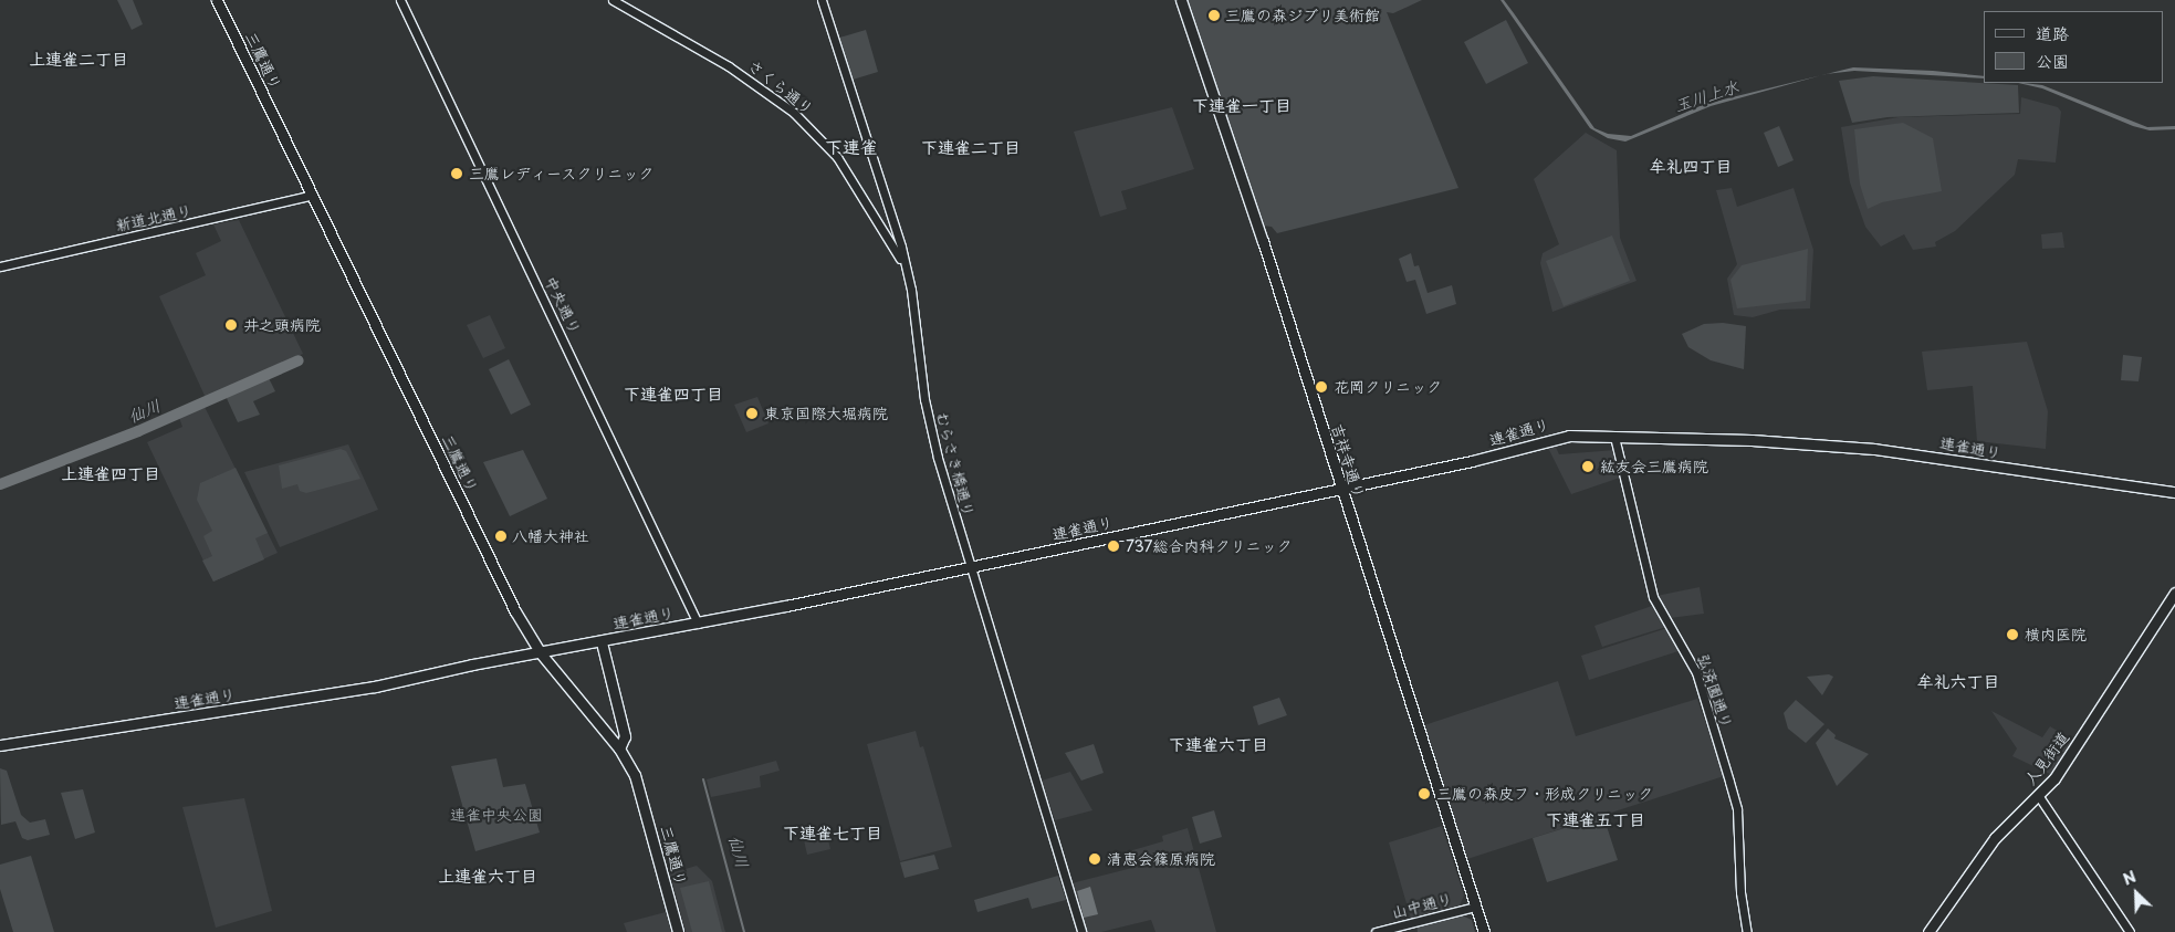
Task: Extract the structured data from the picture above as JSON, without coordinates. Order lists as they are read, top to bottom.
{
  "streets": {
    "main road": [
      "三鷹通り",
      "連雀通り",
      "吉祥寺通り",
      "人見街道"
    ],
    "street": [
      "さくら通り",
      "新道北通り",
      "中央通り",
      "むらさき橋通り",
      "弘済園通り",
      "山中通り"
    ]
  },
  "crossings": [
    ["三鷹通り", "新道北通り"],
    ["三鷹通り", "連雀通り"],
    ["さくら通り", "むらさき橋通り"],
    ["中央通り", "連雀通り"],
    ["連雀通り", "吉祥寺通り"],
    ["連雀通り", "むらさき橋通り"],
    ["連雀通り", "弘済園通り"],
    ["吉祥寺通り", "山中通り"]
  ],
  "districts": [
    "上連雀二丁目",
    "下連雀一丁目",
    "下連雀",
    "下連雀二丁目",
    "牟礼四丁目",
    "下連雀四丁目",
    "上連雀四丁目",
    "牟礼六丁目",
    "下連雀六丁目",
    "下連雀五丁目",
    "下連雀七丁目",
    "上連雀六丁目"
  ],
  "water": ["玉川上水", "仙川"],
  "parks": ["連雀中央公園"],
  "places": [
    "三鷹の森ジブリ美術館",
    "三鷹レディースクリニック",
    "井之頭病院",
    "花岡クリニック",
    "東京国際大堀病院",
    "紘友会三鷹病院",
    "八幡大神社",
    "737総合内科クリニック",
    "横内医院",
    "三鷹の森皮フ・形成クリニック",
    "清恵会篠原病院"
  ],
  "legend": ["道路", "公園"],
  "north": "top left"
}
